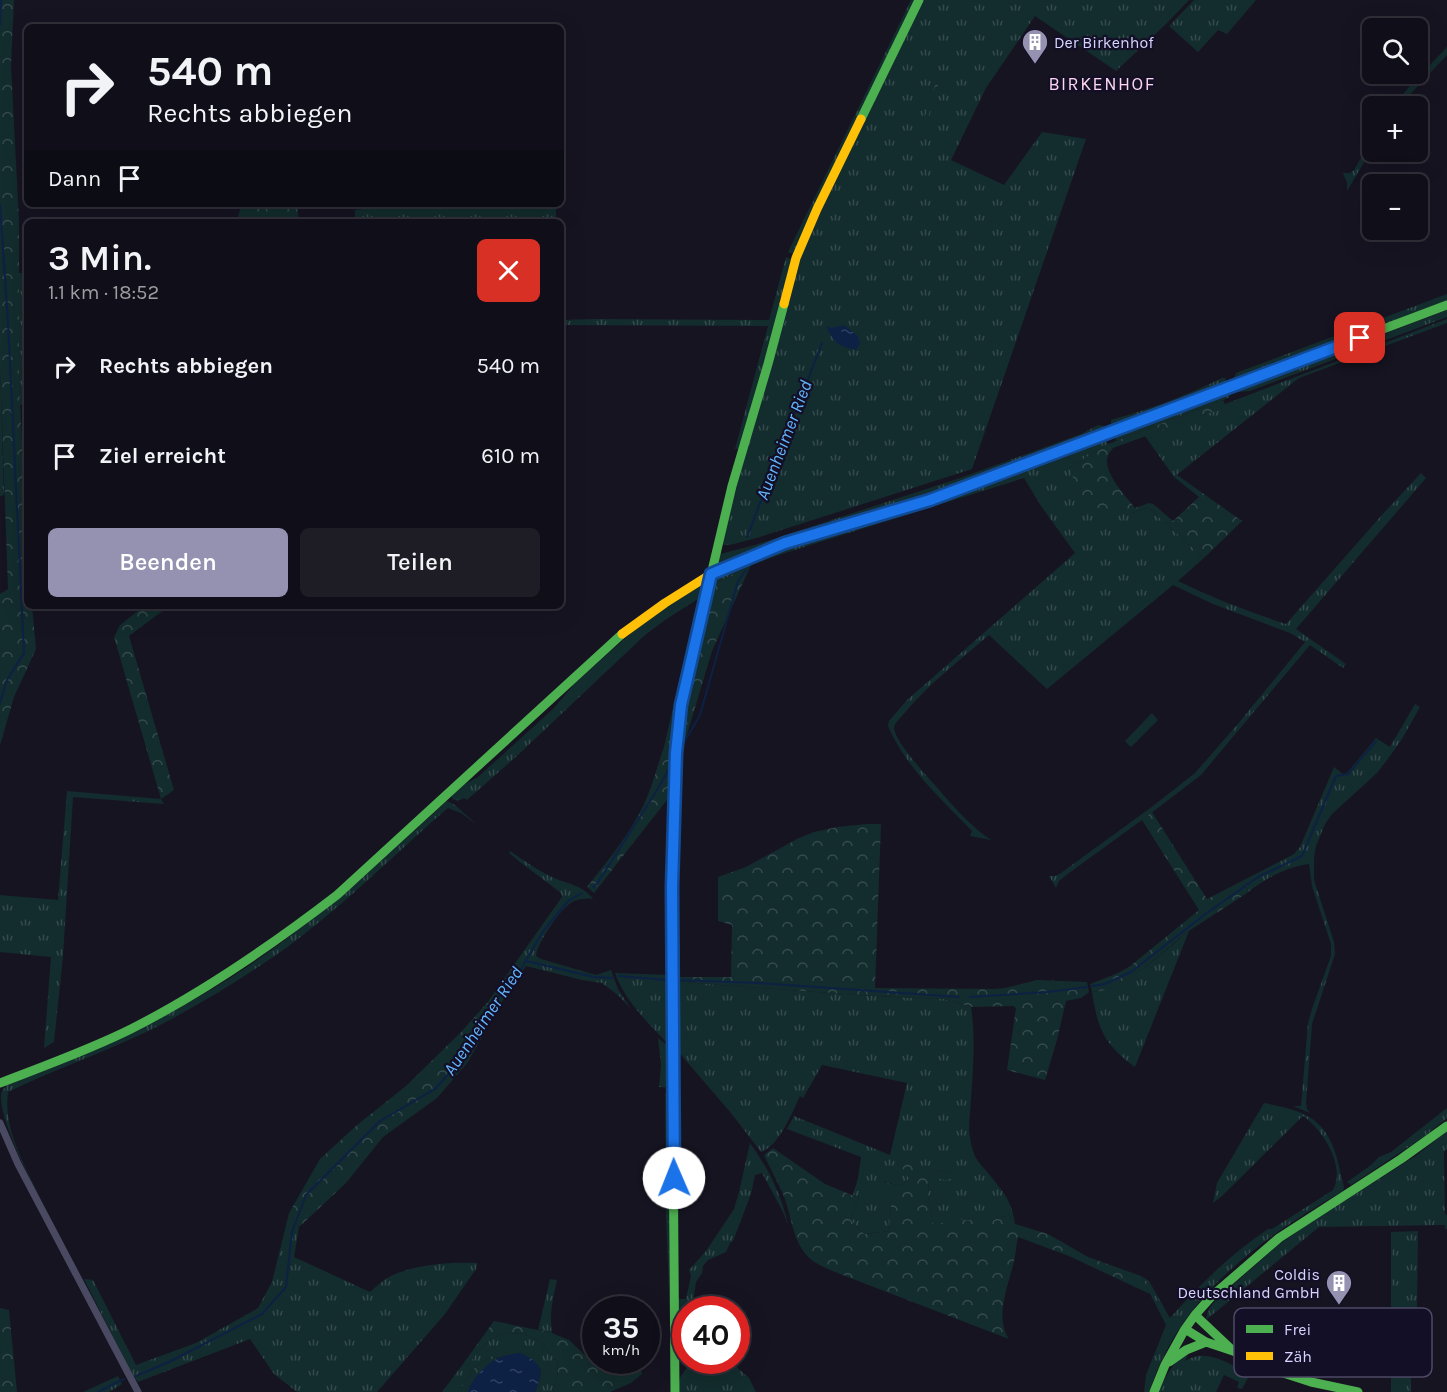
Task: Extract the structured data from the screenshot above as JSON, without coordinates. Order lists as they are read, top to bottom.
{
  "districts": ["BIRKENHOF"],
  "water": ["Auenheimer Ried"],
  "places": {
    "building": ["Der Birkenhof", "Coldis Deutschland GmbH"]
  },
  "legend": ["Frei", "Zäh"],
  "page": {
    "map_buttons": ["+", "−"],
    "turn": ["540 m", "Rechts abbiegen"],
    "then": "Dann",
    "heading": ["3 Min.", "1.1 km · 18:52"],
    "list": [
      {
        "name": "Rechts abbiegen",
        "value": "540 m"
      },
      {
        "name": "Ziel erreicht",
        "value": "610 m"
      }
    ],
    "buttons": ["Beenden", "Teilen"],
    "speed": "35 km/h",
    "limit": "40"
  }
}
